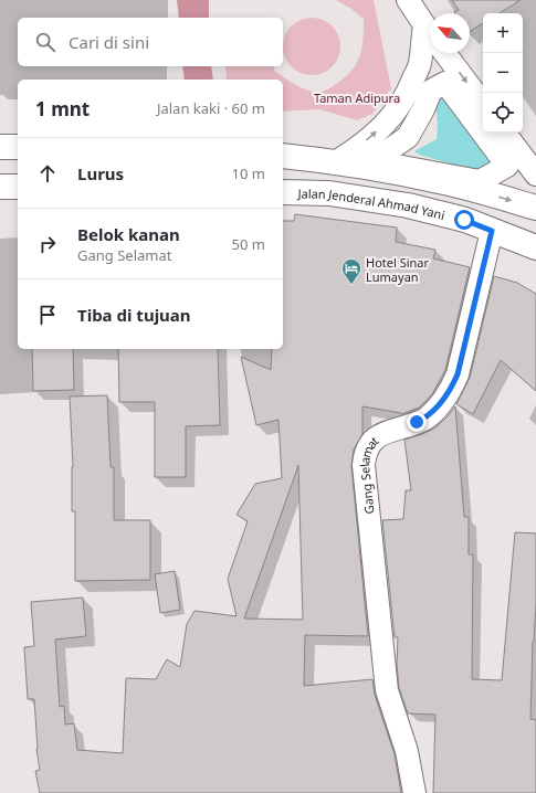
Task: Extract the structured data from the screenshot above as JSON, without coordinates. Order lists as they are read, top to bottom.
{
  "streets": {
    "main road": ["Jalan Jenderal Ahmad Yani"],
    "street": ["Gang Selamat"]
  },
  "crossings": [
    ["Jalan Jenderal Ahmad Yani", "Gang Selamat"]
  ],
  "parks": ["Taman Adipura"],
  "places": {
    "hotel": ["Hotel Sinar Lumayan"]
  },
  "north": "top left",
  "page": {
    "map_buttons": ["+", "−"],
    "search": "Cari di sini",
    "heading": ["1 mnt", "Jalan kaki · 60 m"],
    "list": [
      ["Lurus", "10 m"],
      ["Belok kanan", "Gang Selamat", "50 m"],
      "Tiba di tujuan"
    ]
  }
}
